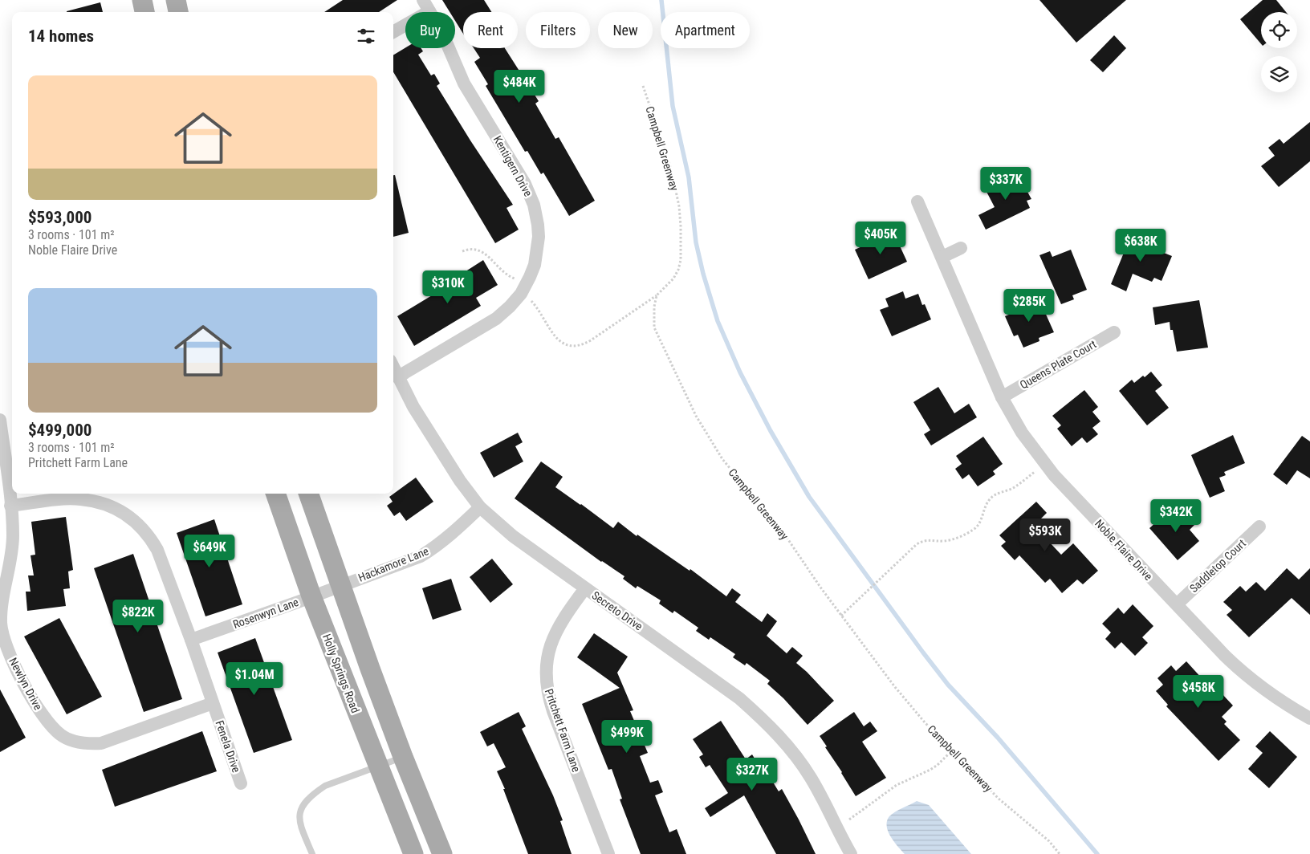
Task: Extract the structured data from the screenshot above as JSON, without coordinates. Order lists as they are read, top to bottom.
{
  "streets": {
    "main road": ["Holly Springs Road"],
    "street": [
      "Kentigern Drive",
      "Queens Plate Court",
      "Noble Flaire Drive",
      "Hackamore Lane",
      "Saddletop Court",
      "Secreto Drive",
      "Rosenwyn Lane",
      "Newlyn Drive",
      "Pritchett Farm Lane",
      "Fenela Drive"
    ],
    "path": ["Campbell Greenway"]
  },
  "crossings": [
    ["Kentigern Drive", "Secreto Drive"],
    ["Queens Plate Court", "Noble Flaire Drive"],
    ["Noble Flaire Drive", "Saddletop Court"],
    ["Hackamore Lane", "Secreto Drive"],
    ["Hackamore Lane", "Rosenwyn Lane"],
    ["Secreto Drive", "Pritchett Farm Lane"],
    ["Rosenwyn Lane", "Holly Springs Road"],
    ["Rosenwyn Lane", "Fenela Drive"],
    ["Newlyn Drive", "Fenela Drive"]
  ],
  "page": {
    "chip": [
      "Buy",
      "Rent",
      "Filters",
      "New",
      "Apartment"
    ],
    "heading": "14 homes",
    "list": [
      {
        "name": "$593,000",
        "note": "3 rooms · 101 m² · Noble Flaire Drive"
      },
      {
        "name": "$499,000",
        "note": "3 rooms · 101 m² · Pritchett Farm Lane"
      }
    ],
    "price": [
      "$484K",
      "$337K",
      "$405K",
      "$638K",
      "$310K",
      "$285K",
      "$342K",
      "$593K",
      "$649K",
      "$822K",
      "$1.04M",
      "$458K",
      "$499K",
      "$327K"
    ]
  }
}
